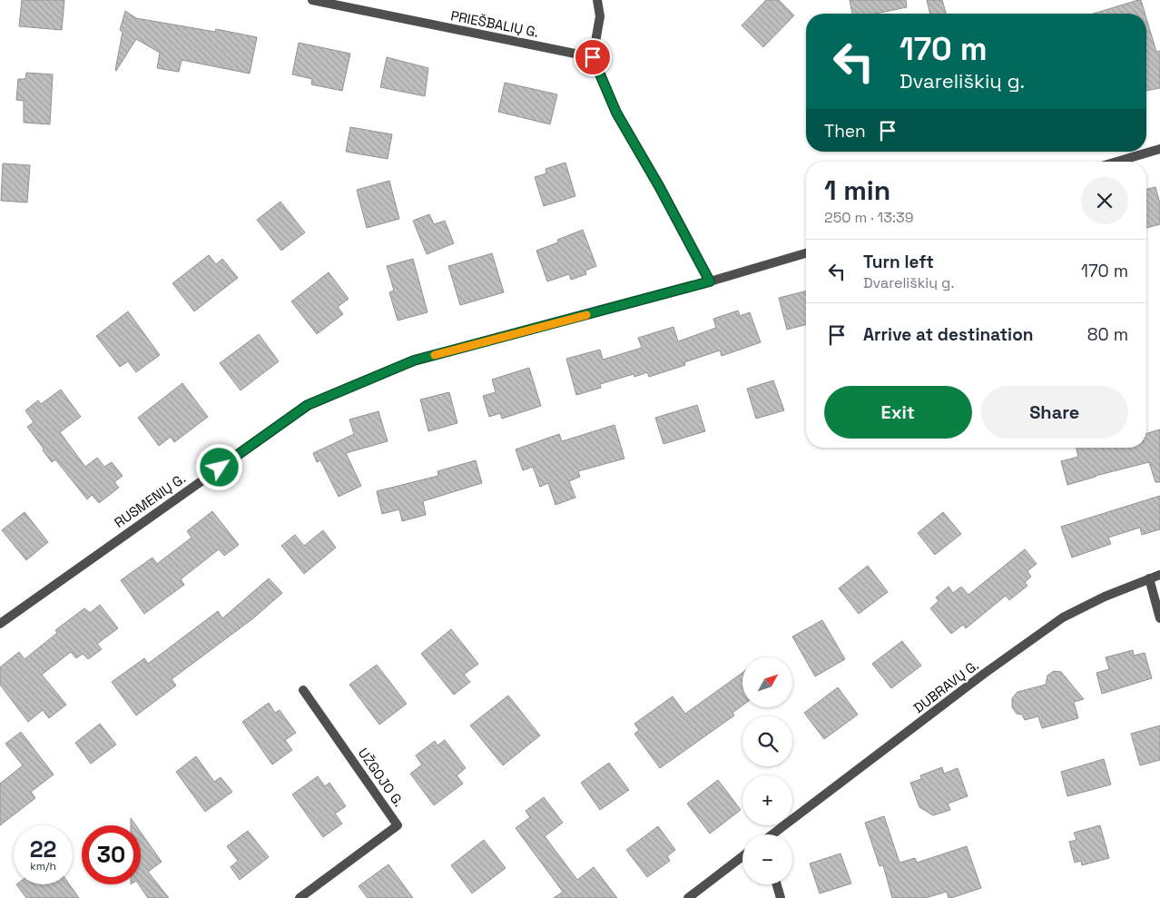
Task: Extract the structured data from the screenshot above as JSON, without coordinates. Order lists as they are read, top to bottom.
{
  "streets": {
    "street": [
      "PRIEŠBALIŲ G.",
      "RUSMENIŲ G.",
      "DUBRAVŲ G.",
      "UŽGOJO G."
    ]
  },
  "north": "top right",
  "page": {
    "turn": ["170 m", "Dvareliškių g."],
    "then": "Then",
    "heading": ["1 min", "250 m · 13:39"],
    "list": [
      {
        "name": "Turn left",
        "note": "Dvareliškių g.",
        "value": "170 m"
      },
      {
        "name": "Arrive at destination",
        "value": "80 m"
      }
    ],
    "buttons": ["Exit", "Share"],
    "map_buttons": ["+", "−"],
    "speed": "22 km/h",
    "limit": "30"
  }
}
